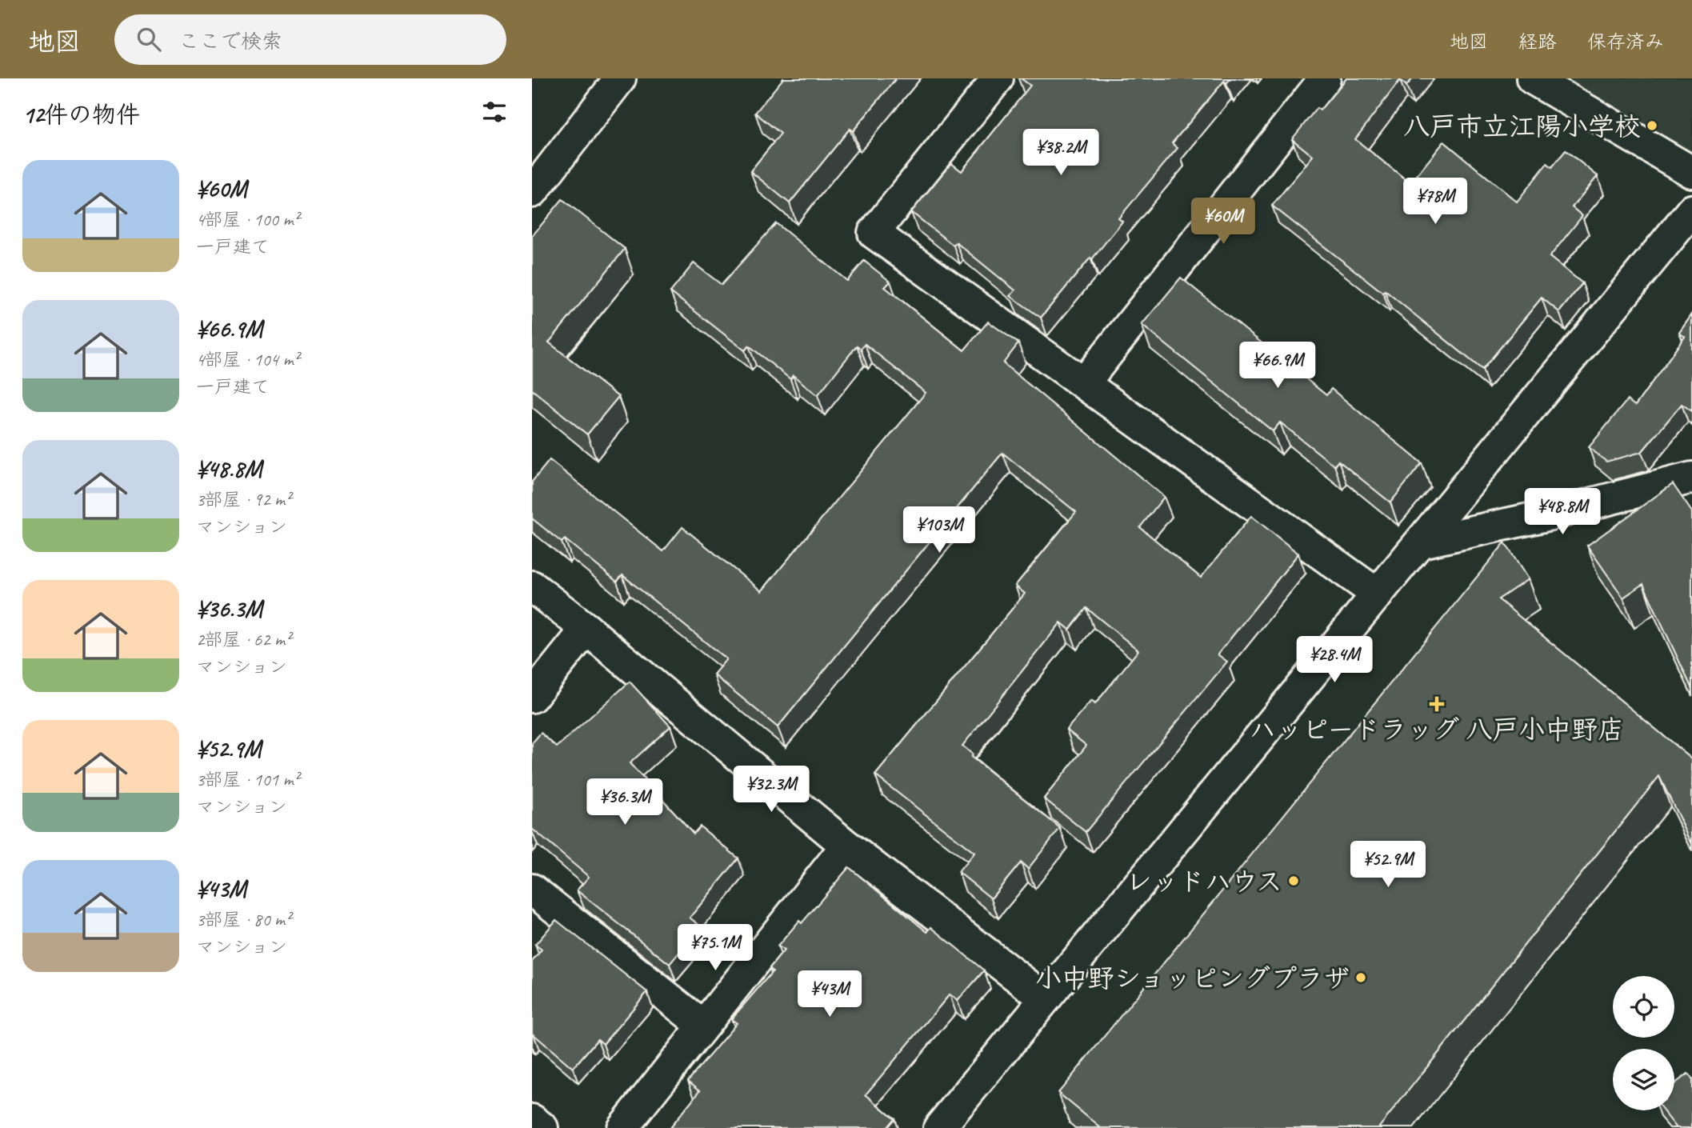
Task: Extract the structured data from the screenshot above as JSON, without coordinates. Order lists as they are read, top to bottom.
{
  "places": {
    "other": ["八戸市立江陽小学校", "レッドハウス", "小中野ショッピングプラザ"],
    "health": ["ハッピードラッグ 八戸小中野店"]
  },
  "page": {
    "header": "地図",
    "search": "ここで検索",
    "nav": ["地図", "経路", "保存済み"],
    "heading": "12件の物件",
    "price": [
      "¥38.2M",
      "¥78M",
      "¥60M",
      "¥66.9M",
      "¥48.8M",
      "¥103M",
      "¥28.4M",
      "¥32.3M",
      "¥36.3M",
      "¥52.9M",
      "¥75.1M",
      "¥43M"
    ],
    "list": [
      {
        "name": "¥60M",
        "note": "4部屋 · 100 m² · 一戸建て"
      },
      {
        "name": "¥66.9M",
        "note": "4部屋 · 104 m² · 一戸建て"
      },
      {
        "name": "¥48.8M",
        "note": "3部屋 · 92 m² · マンション"
      },
      {
        "name": "¥36.3M",
        "note": "2部屋 · 62 m² · マンション"
      },
      {
        "name": "¥52.9M",
        "note": "3部屋 · 101 m² · マンション"
      },
      {
        "name": "¥43M",
        "note": "3部屋 · 80 m² · マンション"
      }
    ]
  }
}
